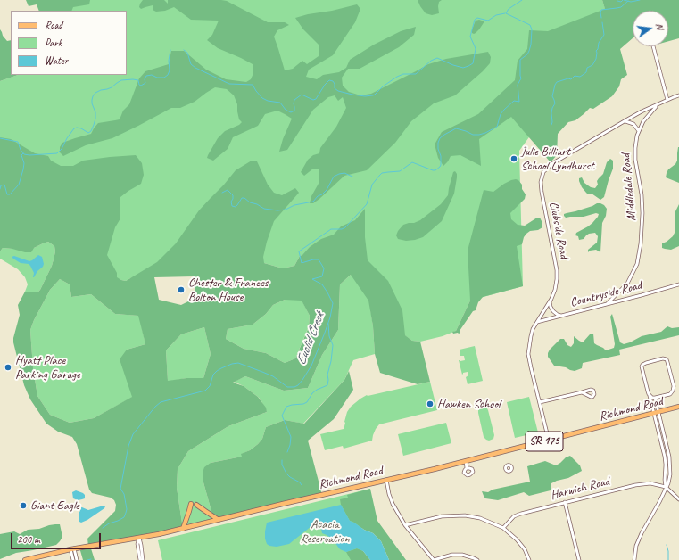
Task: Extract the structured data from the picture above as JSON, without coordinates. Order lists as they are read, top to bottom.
{
  "streets": {
    "main road": ["Richmond Road", "SR 175"],
    "street": [
      "Middledale Road",
      "Clubside Road",
      "Countryside Road",
      "Harwich Road"
    ]
  },
  "crossings": [
    ["Middledale Road", "Clubside Road"],
    ["Middledale Road", "Countryside Road"],
    ["Clubside Road", "Countryside Road"],
    ["Clubside Road", "Richmond Road"]
  ],
  "water": ["Euclid Creek"],
  "parks": ["Acacia Reservation"],
  "places": [
    "Julie Billiart School Lyndhurst",
    "Chester & Frances Bolton House",
    "Hyatt Place Parking Garage",
    "Hawken School",
    "Giant Eagle"
  ],
  "legend": ["Road", "Park", "Water"],
  "scale_bar": "200 m",
  "north": "right"
}
